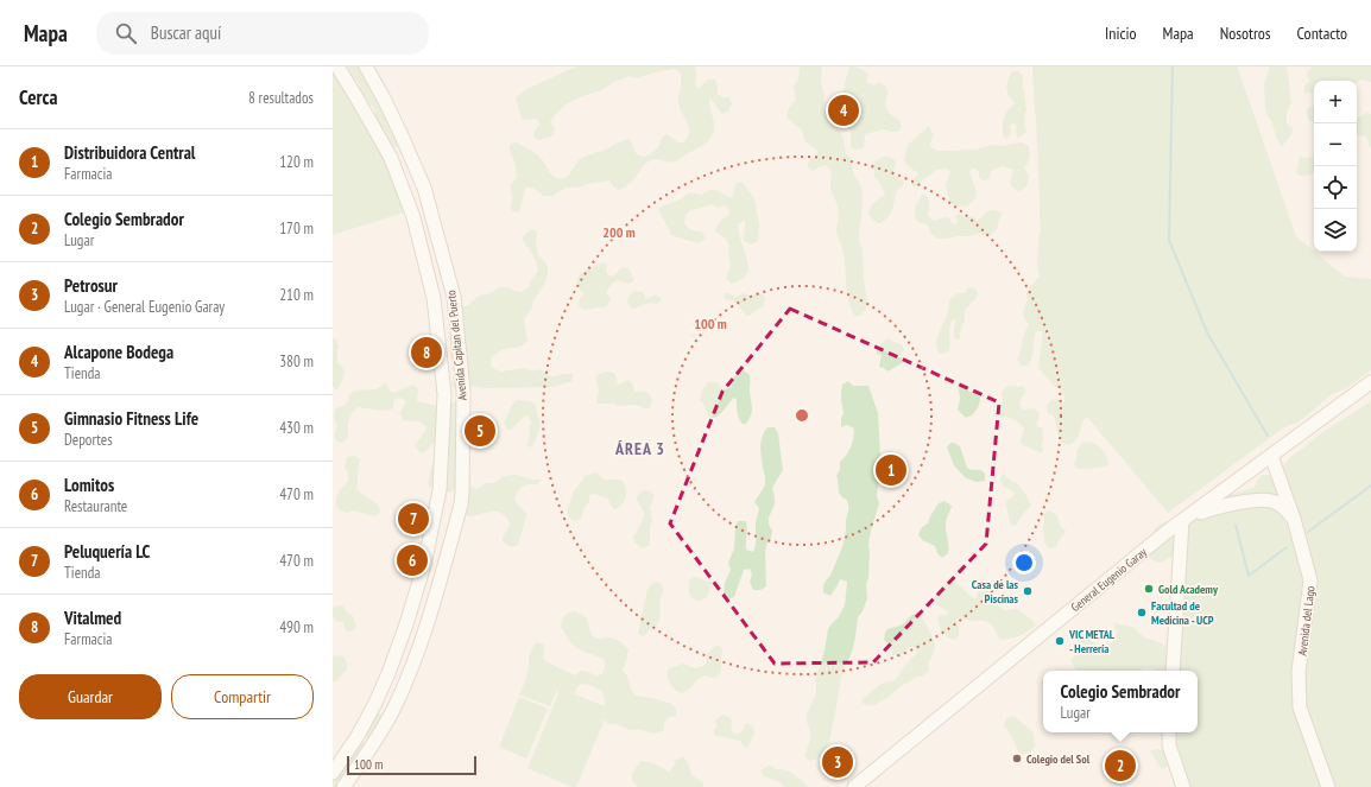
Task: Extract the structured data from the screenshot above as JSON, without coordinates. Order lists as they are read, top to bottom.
{
  "streets": {
    "street": ["Avenida Capitan del Puerto", "General Eugenio Garay", "Avenida del Lago"]
  },
  "crossings": [
    ["General Eugenio Garay", "Avenida del Lago"]
  ],
  "districts": ["ÁREA 3"],
  "places": [
    "Gold Academy",
    "Casa de las Piscinas",
    "Facultad de Medicina - UCP",
    "VIC METAL - Herrería",
    "Colegio del Sol"
  ],
  "scale_bar": "100 m",
  "page": {
    "header": "Mapa",
    "search": "Buscar aquí",
    "nav": [
      "Inicio",
      "Mapa",
      "Nosotros",
      "Contacto"
    ],
    "heading": ["Cerca", "8 resultados"],
    "map_buttons": ["+", "−"],
    "pins": [
      "4",
      "8",
      "5",
      "1",
      "7",
      "6",
      "3",
      "2"
    ],
    "list": [
      {
        "mark": "1",
        "name": "Distribuidora Central",
        "note": "Farmacia",
        "value": "120 m"
      },
      {
        "mark": "2",
        "name": "Colegio Sembrador",
        "note": "Lugar",
        "value": "170 m"
      },
      {
        "mark": "3",
        "name": "Petrosur",
        "note": "Lugar · General Eugenio Garay",
        "value": "210 m"
      },
      {
        "mark": "4",
        "name": "Alcapone Bodega",
        "note": "Tienda",
        "value": "380 m"
      },
      {
        "mark": "5",
        "name": "Gimnasio Fitness Life",
        "note": "Deportes",
        "value": "430 m"
      },
      {
        "mark": "6",
        "name": "Lomitos",
        "note": "Restaurante",
        "value": "470 m"
      },
      {
        "mark": "7",
        "name": "Peluquería LC",
        "note": "Tienda",
        "value": "470 m"
      },
      {
        "mark": "8",
        "name": "Vitalmed",
        "note": "Farmacia",
        "value": "490 m"
      }
    ],
    "buttons": ["Guardar", "Compartir"],
    "popup": ["Colegio Sembrador", "Lugar"],
    "scale": "100 m"
  },
  "rings": ["200 m", "100 m"]
}
